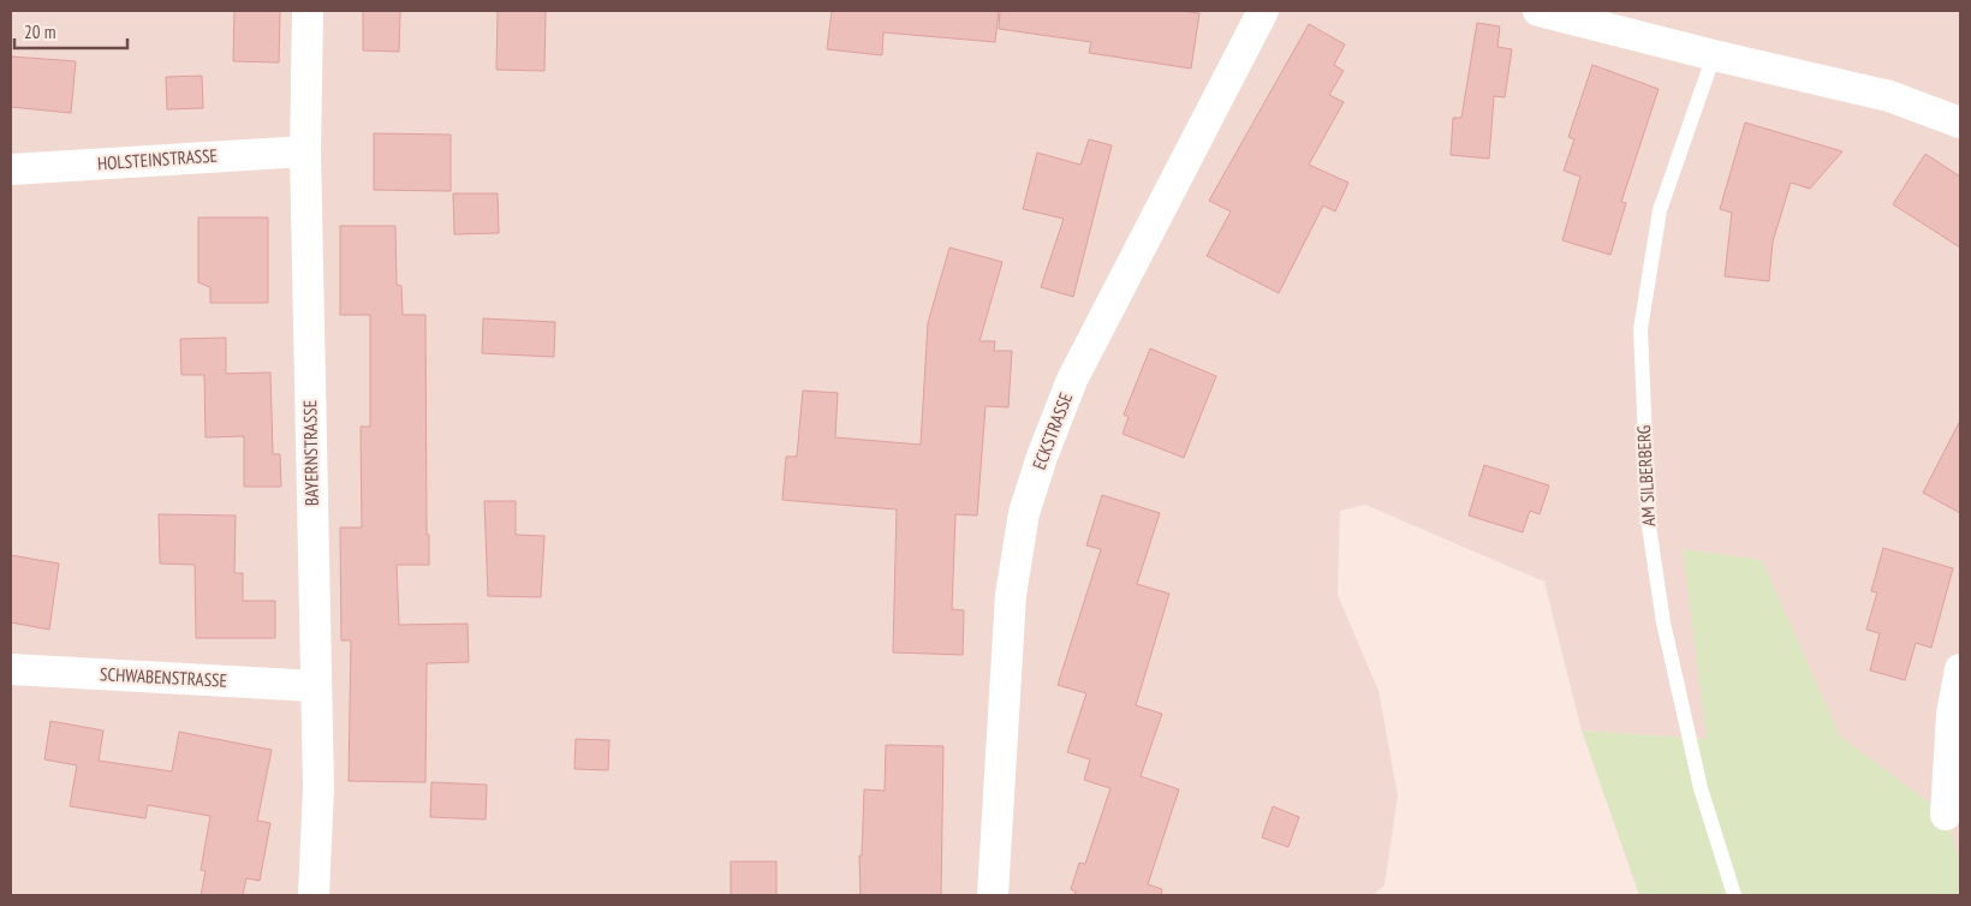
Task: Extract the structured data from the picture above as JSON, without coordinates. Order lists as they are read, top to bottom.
{
  "streets": {
    "street": [
      "HOLSTEINSTRASSE",
      "ECKSTRASSE",
      "BAYERNSTRASSE",
      "SCHWABENSTRASSE"
    ],
    "lane": ["AM SILBERBERG"]
  },
  "crossings": [
    ["HOLSTEINSTRASSE", "BAYERNSTRASSE"],
    ["BAYERNSTRASSE", "SCHWABENSTRASSE"]
  ],
  "scale_bar": "20 m"
}
